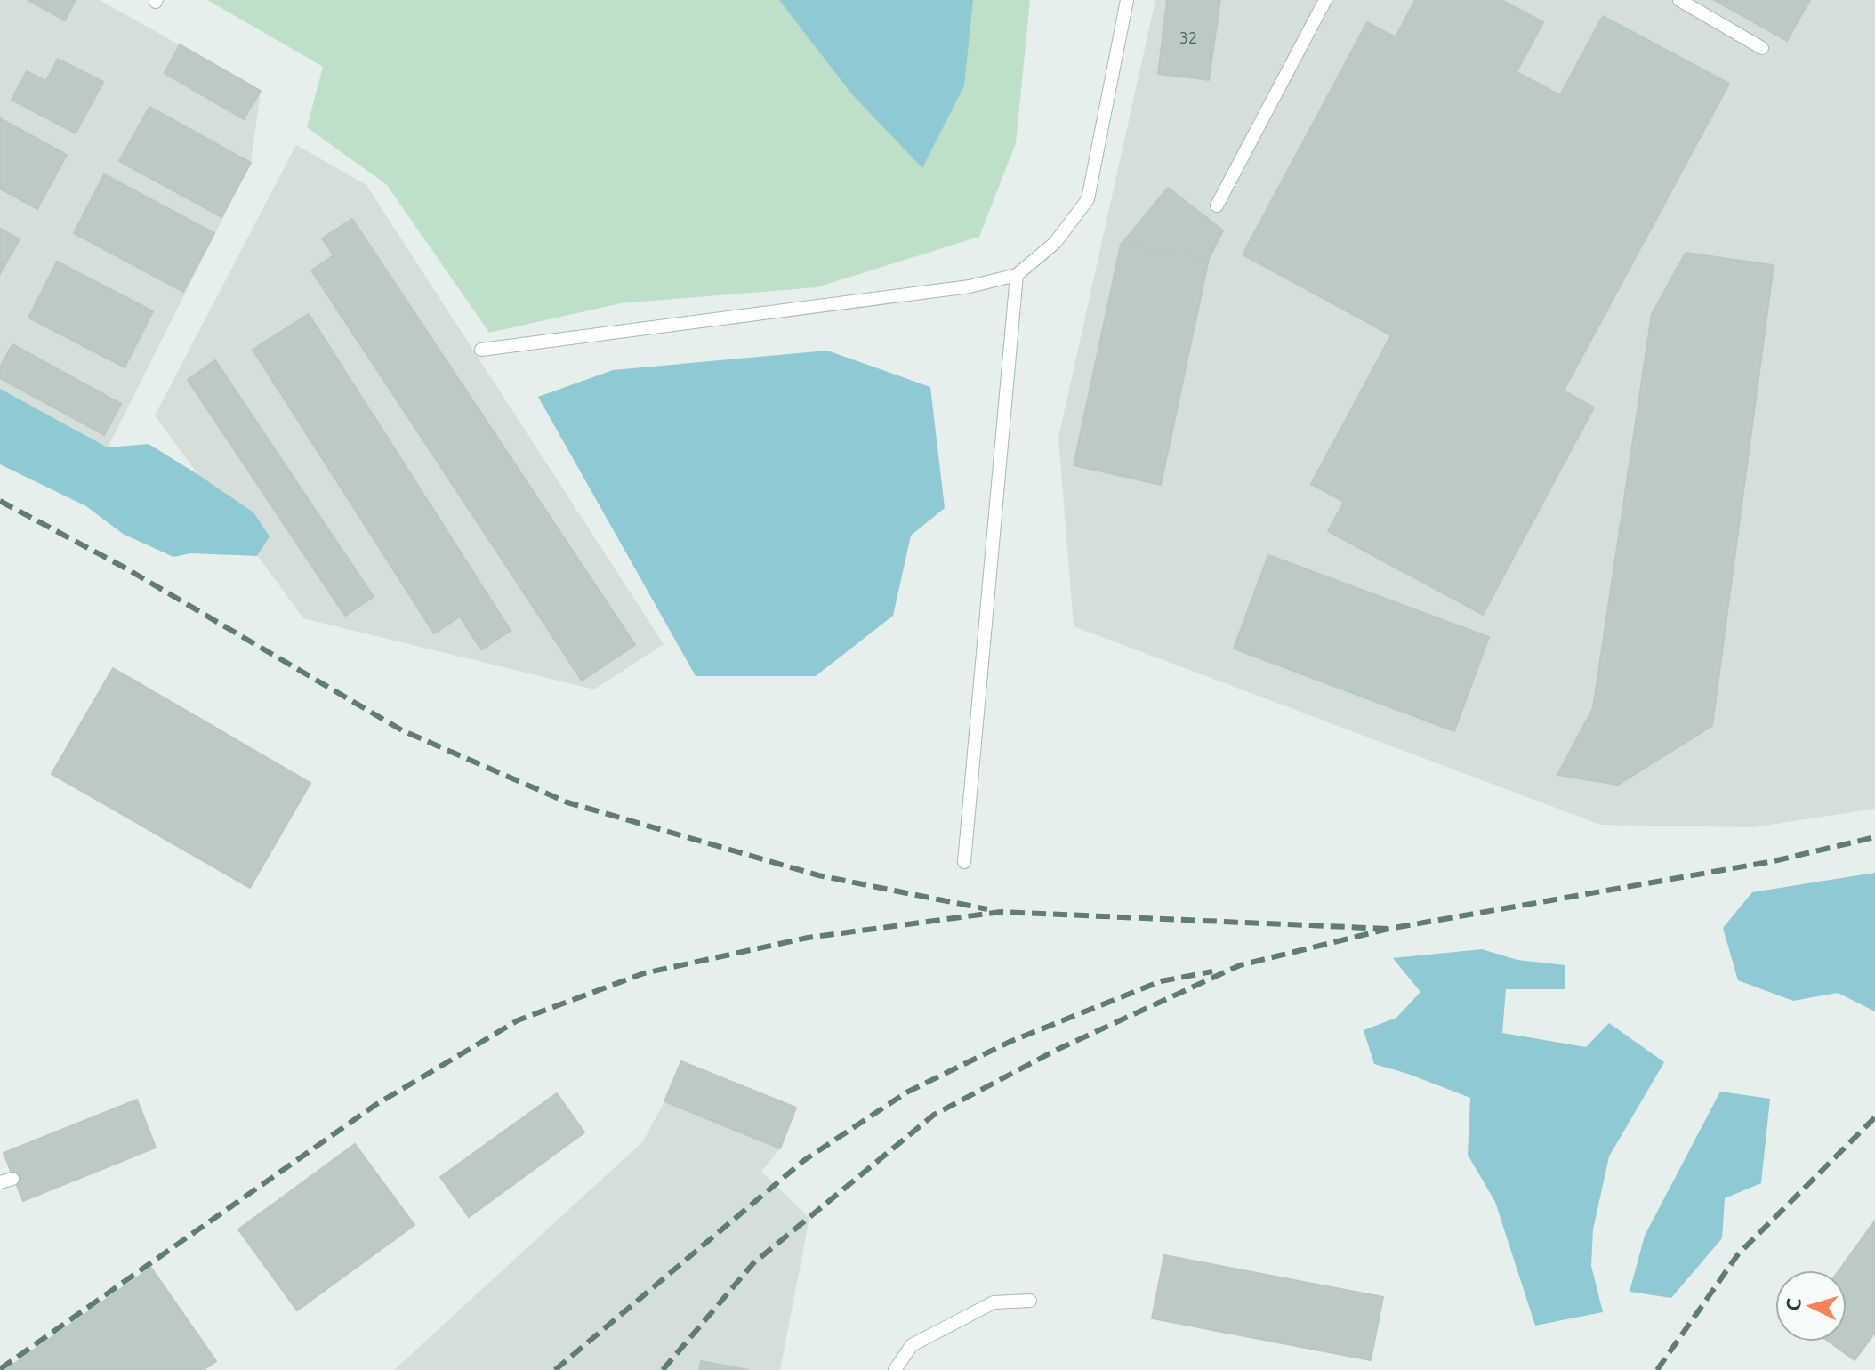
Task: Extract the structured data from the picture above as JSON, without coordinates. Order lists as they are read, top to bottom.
{
  "house_numbers": ["32"],
  "north": "left"
}
